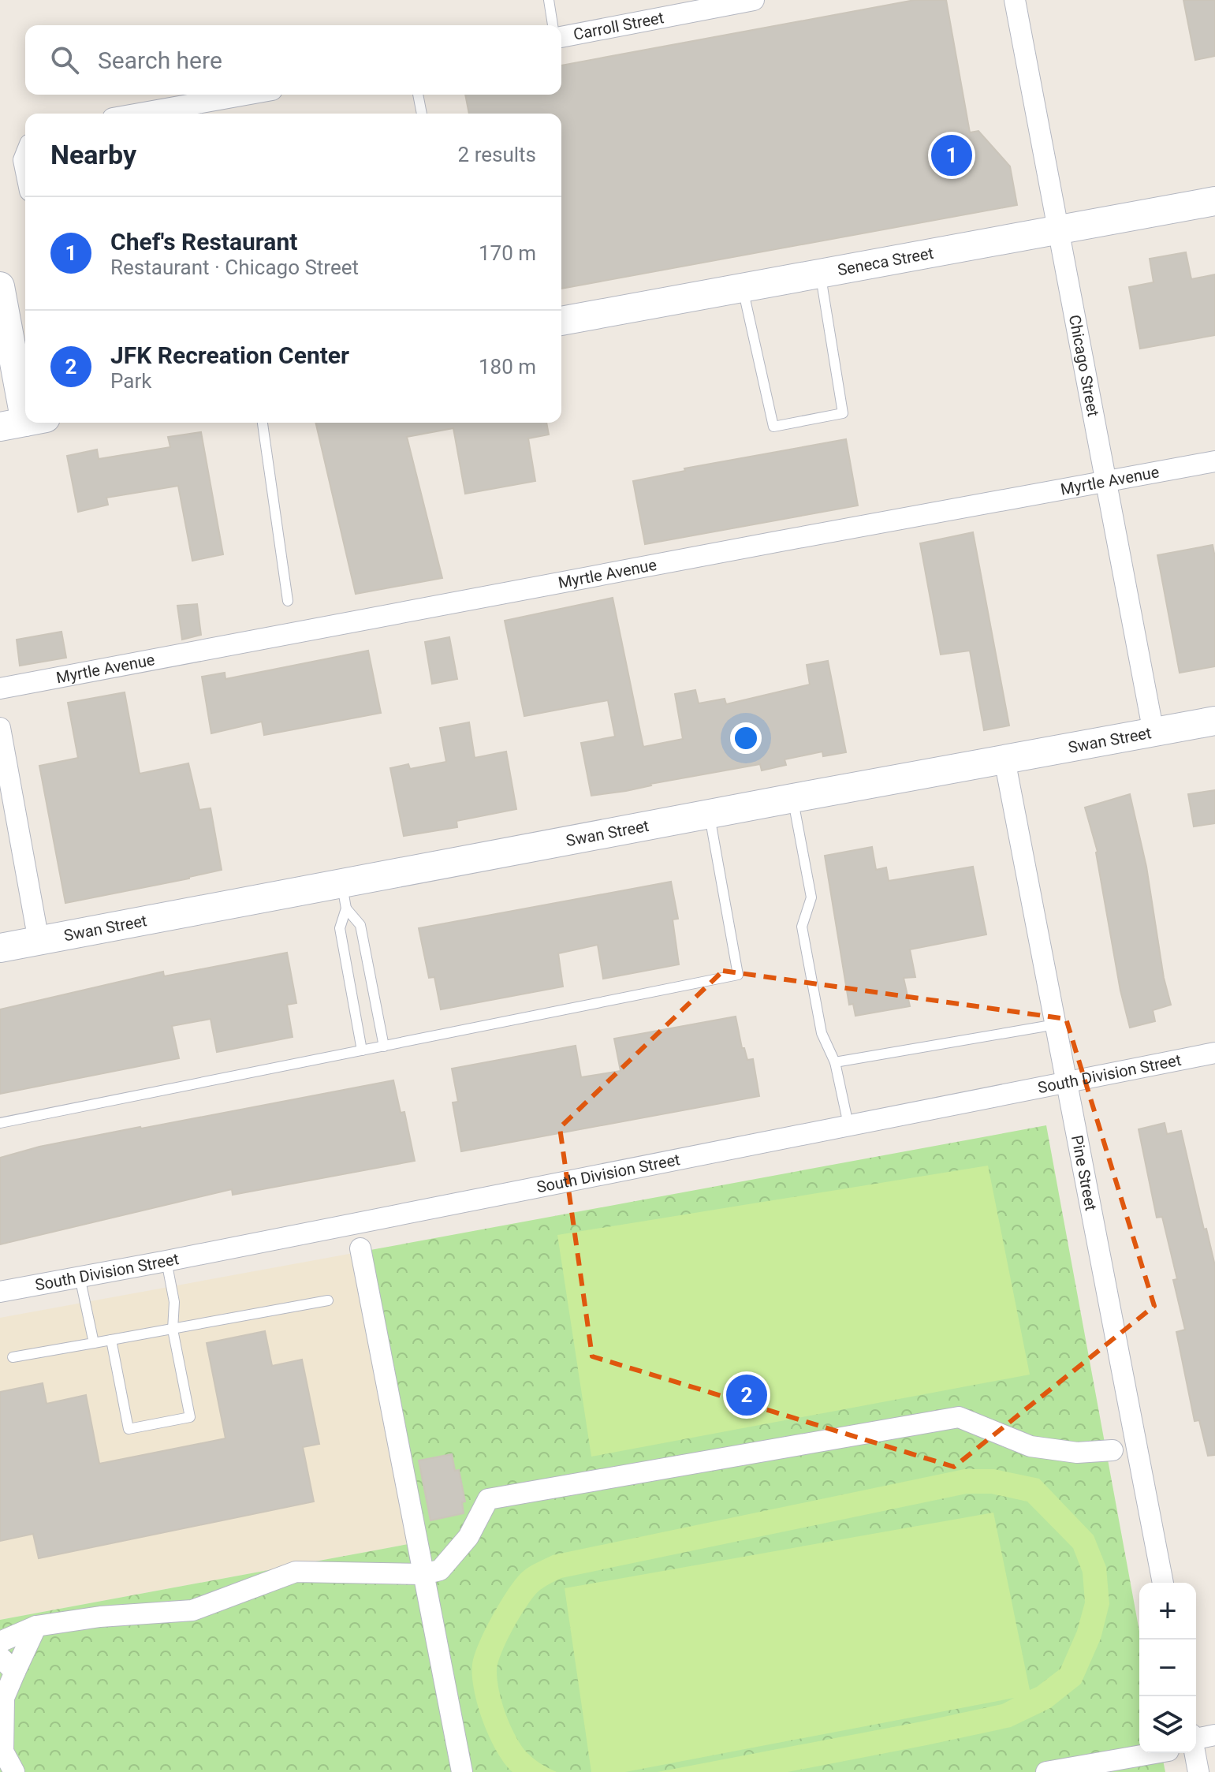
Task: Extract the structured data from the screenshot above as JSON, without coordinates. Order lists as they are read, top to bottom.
{
  "streets": {
    "main road": ["Seneca Street", "Swan Street"],
    "street": [
      "Carroll Street",
      "Chicago Street",
      "Myrtle Avenue",
      "South Division Street",
      "Pine Street"
    ]
  },
  "crossings": [
    ["Seneca Street", "Chicago Street"],
    ["Chicago Street", "Myrtle Avenue"],
    ["Chicago Street", "Swan Street"],
    ["Swan Street", "Pine Street"],
    ["South Division Street", "Pine Street"]
  ],
  "page": {
    "search": "Search here",
    "heading": ["Nearby", "2 results"],
    "pins": ["1", "2"],
    "list": [
      {
        "mark": "1",
        "name": "Chef's Restaurant",
        "note": "Restaurant · Chicago Street",
        "value": "170 m"
      },
      {
        "mark": "2",
        "name": "JFK Recreation Center",
        "note": "Park",
        "value": "180 m"
      }
    ],
    "map_buttons": ["+", "−"]
  }
}
